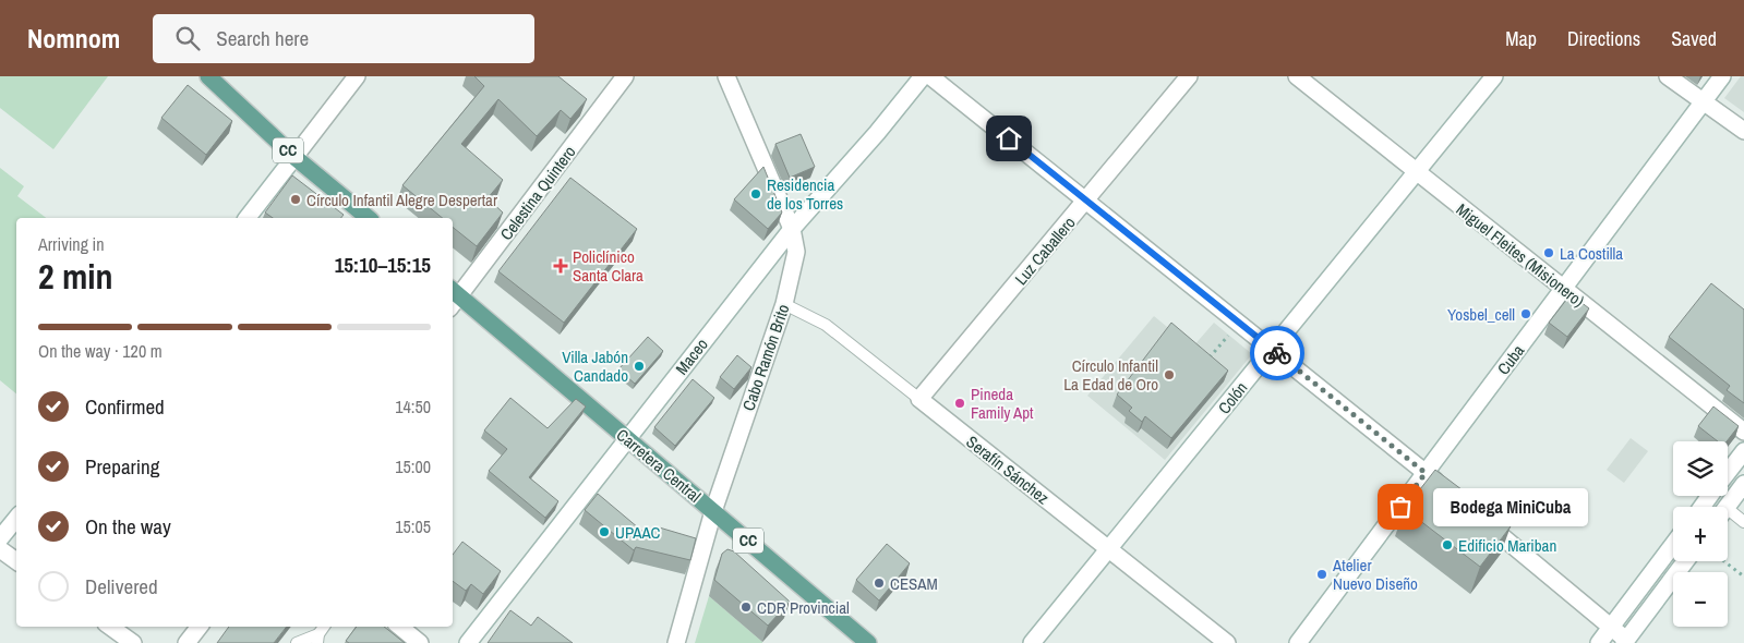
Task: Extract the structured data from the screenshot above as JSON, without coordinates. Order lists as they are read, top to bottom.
{
  "streets": {
    "main road": ["CC", "Carretera Central"],
    "street": [
      "Celestina Quintero",
      "Luz Caballero",
      "Miguel Fleites (Misionero)",
      "Maceo",
      "Cabo Ramón Brito",
      "Cuba",
      "Colón",
      "Serafín Sánchez"
    ]
  },
  "crossings": [
    ["Celestina Quintero", "Carretera Central"],
    ["Luz Caballero", "Serafín Sánchez"],
    ["Miguel Fleites (Misionero)", "Cuba"],
    ["Miguel Fleites (Misionero)", "Colón"],
    ["Maceo", "Cabo Ramón Brito"],
    ["Maceo", "Carretera Central"],
    ["Cabo Ramón Brito", "Carretera Central"],
    ["Cabo Ramón Brito", "Serafín Sánchez"],
    ["Colón", "Serafín Sánchez"]
  ],
  "places": {
    "other": [
      "Residencia de los Torres",
      "Círculo Infantil Alegre Despertar",
      "La Costilla",
      "Yosbel_cell",
      "Villa Jabón Candado",
      "Círculo Infantil La Edad de Oro",
      "Pineda Family Apt",
      "Bodega MiniCuba",
      "UPAAC",
      "Edificio Mariban",
      "Atelier Nuevo Diseño",
      "CESAM",
      "CDR Provincial"
    ],
    "health": ["Policlínico Santa Clara"]
  },
  "page": {
    "header": "Nomnom",
    "search": "Search here",
    "nav": ["Map", "Directions", "Saved"],
    "heading": ["2 min", "Arriving in", "15:10–15:15"],
    "bar": "On the way · 120 m",
    "list": [
      ["Confirmed", "14:50"],
      ["Preparing", "15:00"],
      ["On the way", "15:05"],
      "Delivered"
    ],
    "map_buttons": ["+", "−"],
    "bubble": "Bodega MiniCuba"
  }
}
